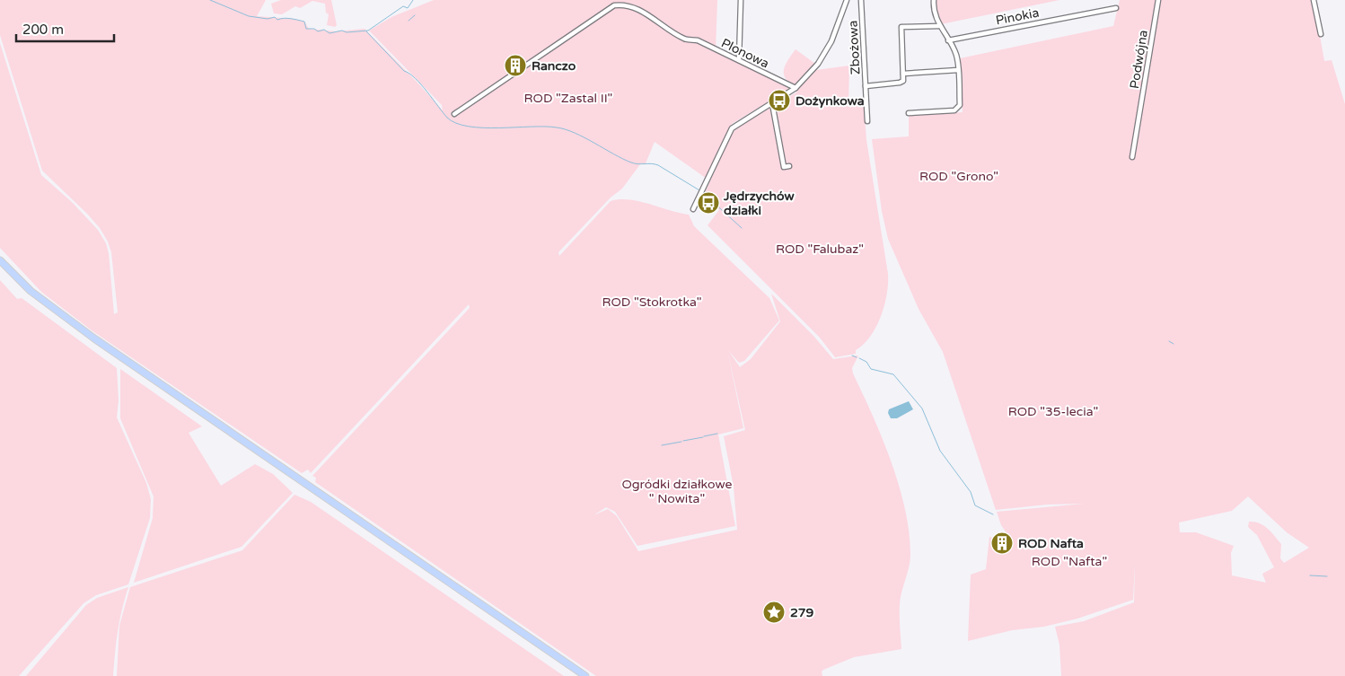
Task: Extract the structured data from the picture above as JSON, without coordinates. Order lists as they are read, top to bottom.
{
  "streets": {
    "street": [
      "Pinokia",
      "Zbożowa",
      "Plonowa",
      "Podwójna"
    ]
  },
  "parks": [
    "ROD \"Zastal II\"",
    "ROD \"Grono\"",
    "ROD \"Falubaz\"",
    "ROD \"Stokrotka\"",
    "ROD \"35-lecia\"",
    "Ogródki działkowe \" Nowita\"",
    "ROD \"Nafta\""
  ],
  "places": {
    "building": ["Ranczo", "ROD Nafta"],
    "bus stop": ["Dożynkowa", "Jędrzychów działki"],
    "place": ["279"]
  },
  "scale_bar": "200 m"
}
